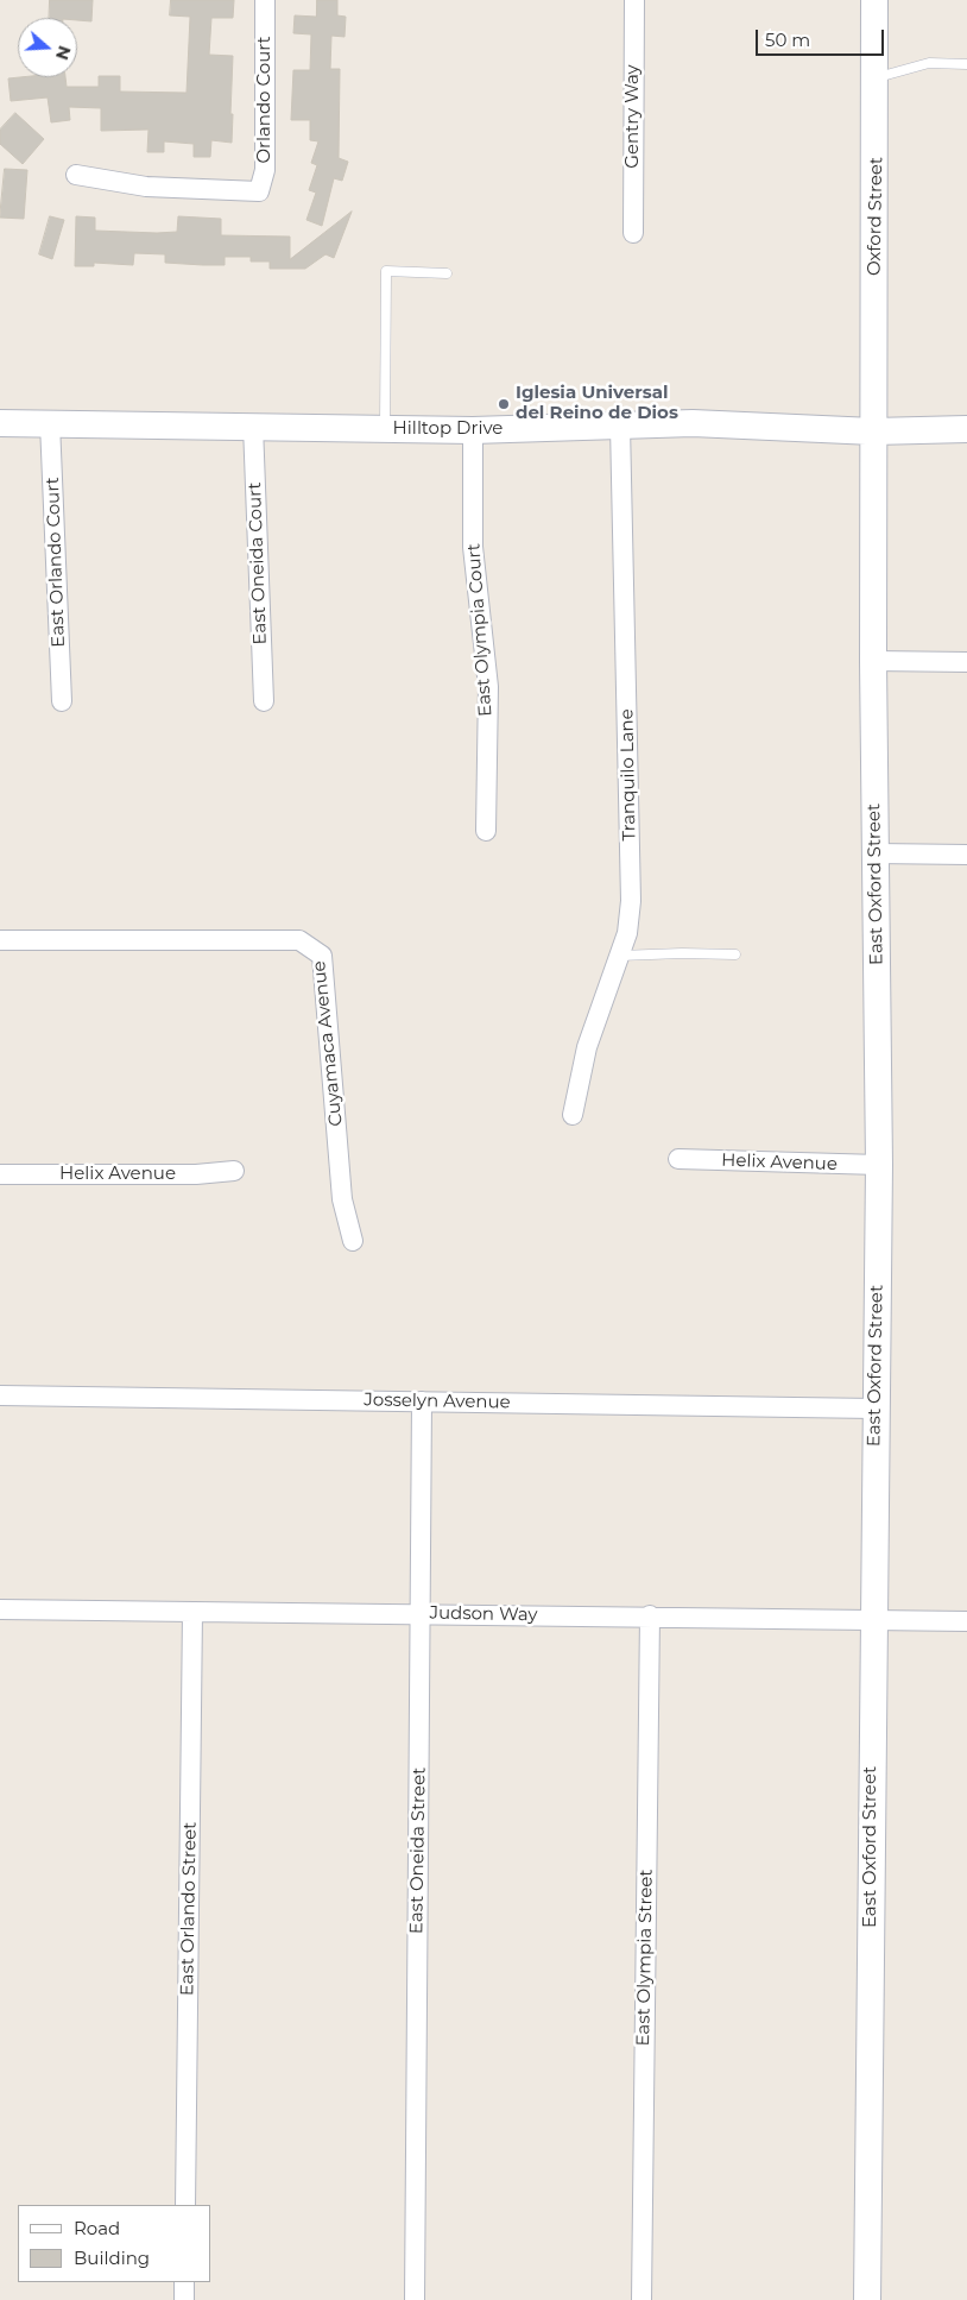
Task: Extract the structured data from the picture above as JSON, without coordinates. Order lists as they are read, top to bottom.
{
  "streets": {
    "street": [
      "Orlando Court",
      "Gentry Way",
      "Oxford Street",
      "Hilltop Drive",
      "East Orlando Court",
      "East Oneida Court",
      "East Olympia Court",
      "Tranquilo Lane",
      "East Oxford Street",
      "Cuyamaca Avenue",
      "Helix Avenue",
      "Josselyn Avenue",
      "Judson Way",
      "East Oneida Street",
      "East Orlando Street",
      "East Olympia Street"
    ]
  },
  "crossings": [
    ["Oxford Street", "Hilltop Drive"],
    ["Oxford Street", "East Oxford Street"],
    ["Hilltop Drive", "East Orlando Court"],
    ["Hilltop Drive", "East Oneida Court"],
    ["Hilltop Drive", "East Olympia Court"],
    ["Hilltop Drive", "Tranquilo Lane"],
    ["Hilltop Drive", "East Oxford Street"],
    ["East Oxford Street", "Helix Avenue"],
    ["East Oxford Street", "Josselyn Avenue"],
    ["East Oxford Street", "Judson Way"],
    ["Josselyn Avenue", "East Oneida Street"],
    ["Judson Way", "East Oneida Street"],
    ["Judson Way", "East Orlando Street"],
    ["Judson Way", "East Olympia Street"]
  ],
  "places": ["Iglesia Universal del Reino de Dios"],
  "legend": ["Road", "Building"],
  "scale_bar": "50 m",
  "north": "right"
}
